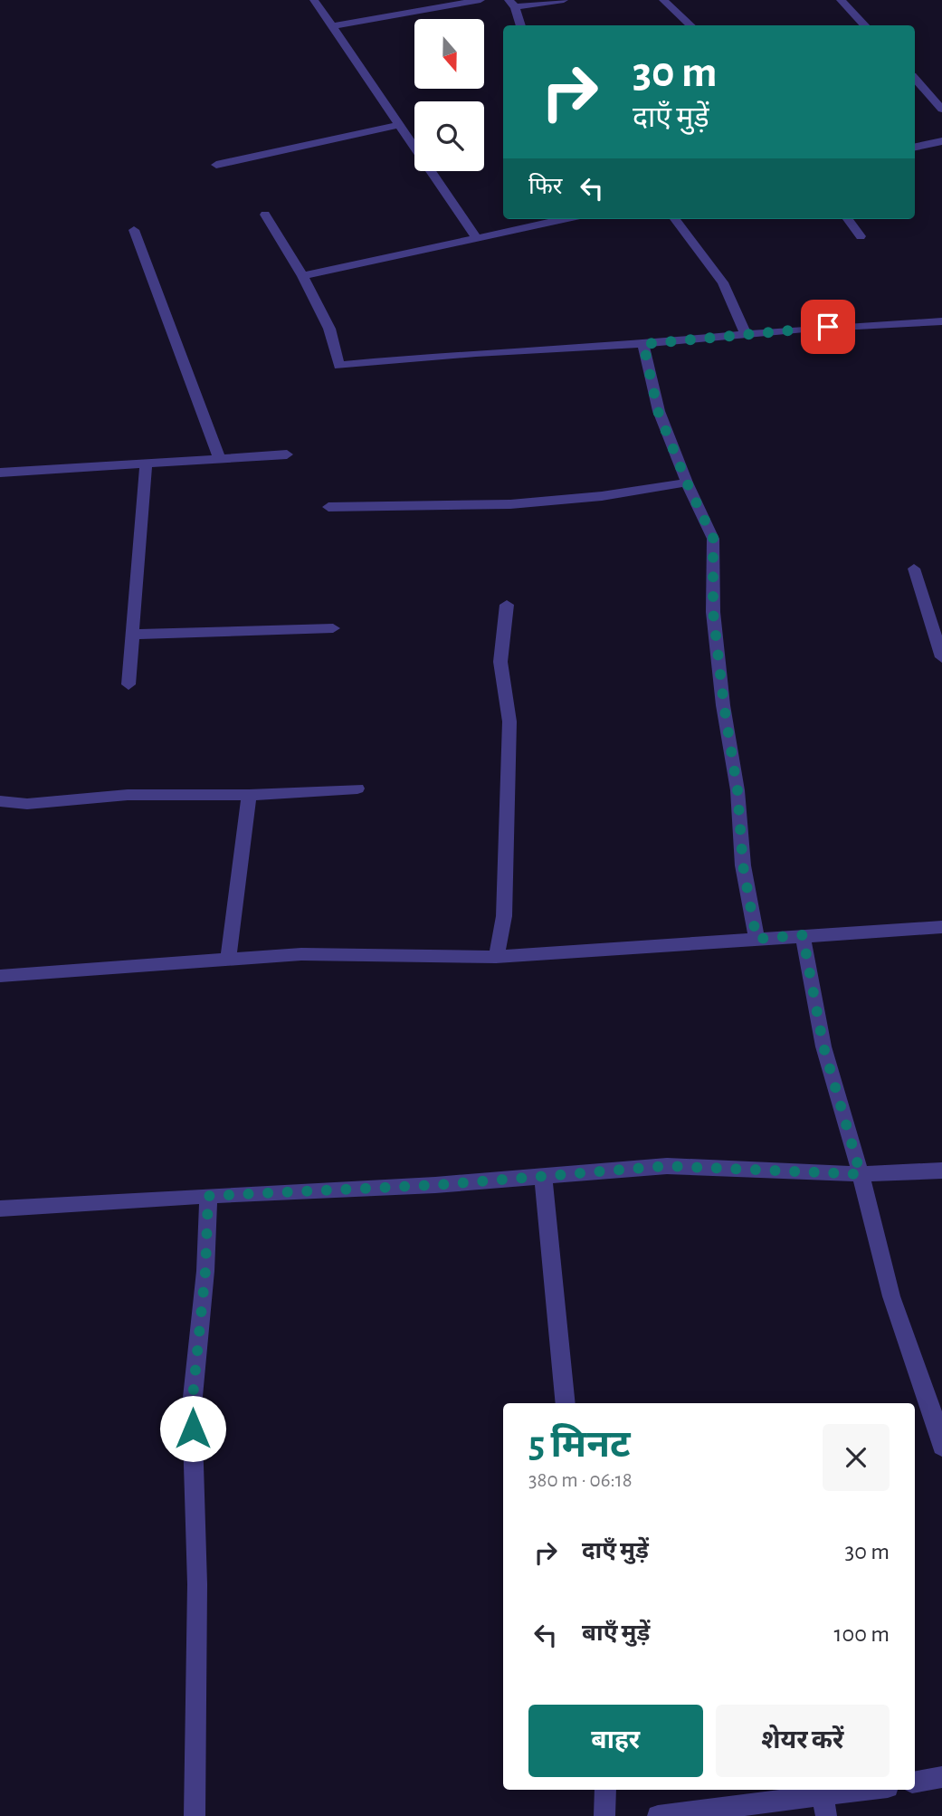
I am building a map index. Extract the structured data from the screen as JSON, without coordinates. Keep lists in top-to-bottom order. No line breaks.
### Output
{"north":"bottom","page":{"turn":["30 m","दाएँ मुड़ें"],"then":"फिर","heading":["5 मिनट","380 m · 06:18"],"list":[{"name":"दाएँ मुड़ें","value":"30 m"},{"name":"बाएँ मुड़ें","value":"100 m"}],"buttons":["बाहर","शेयर करें"]}}
